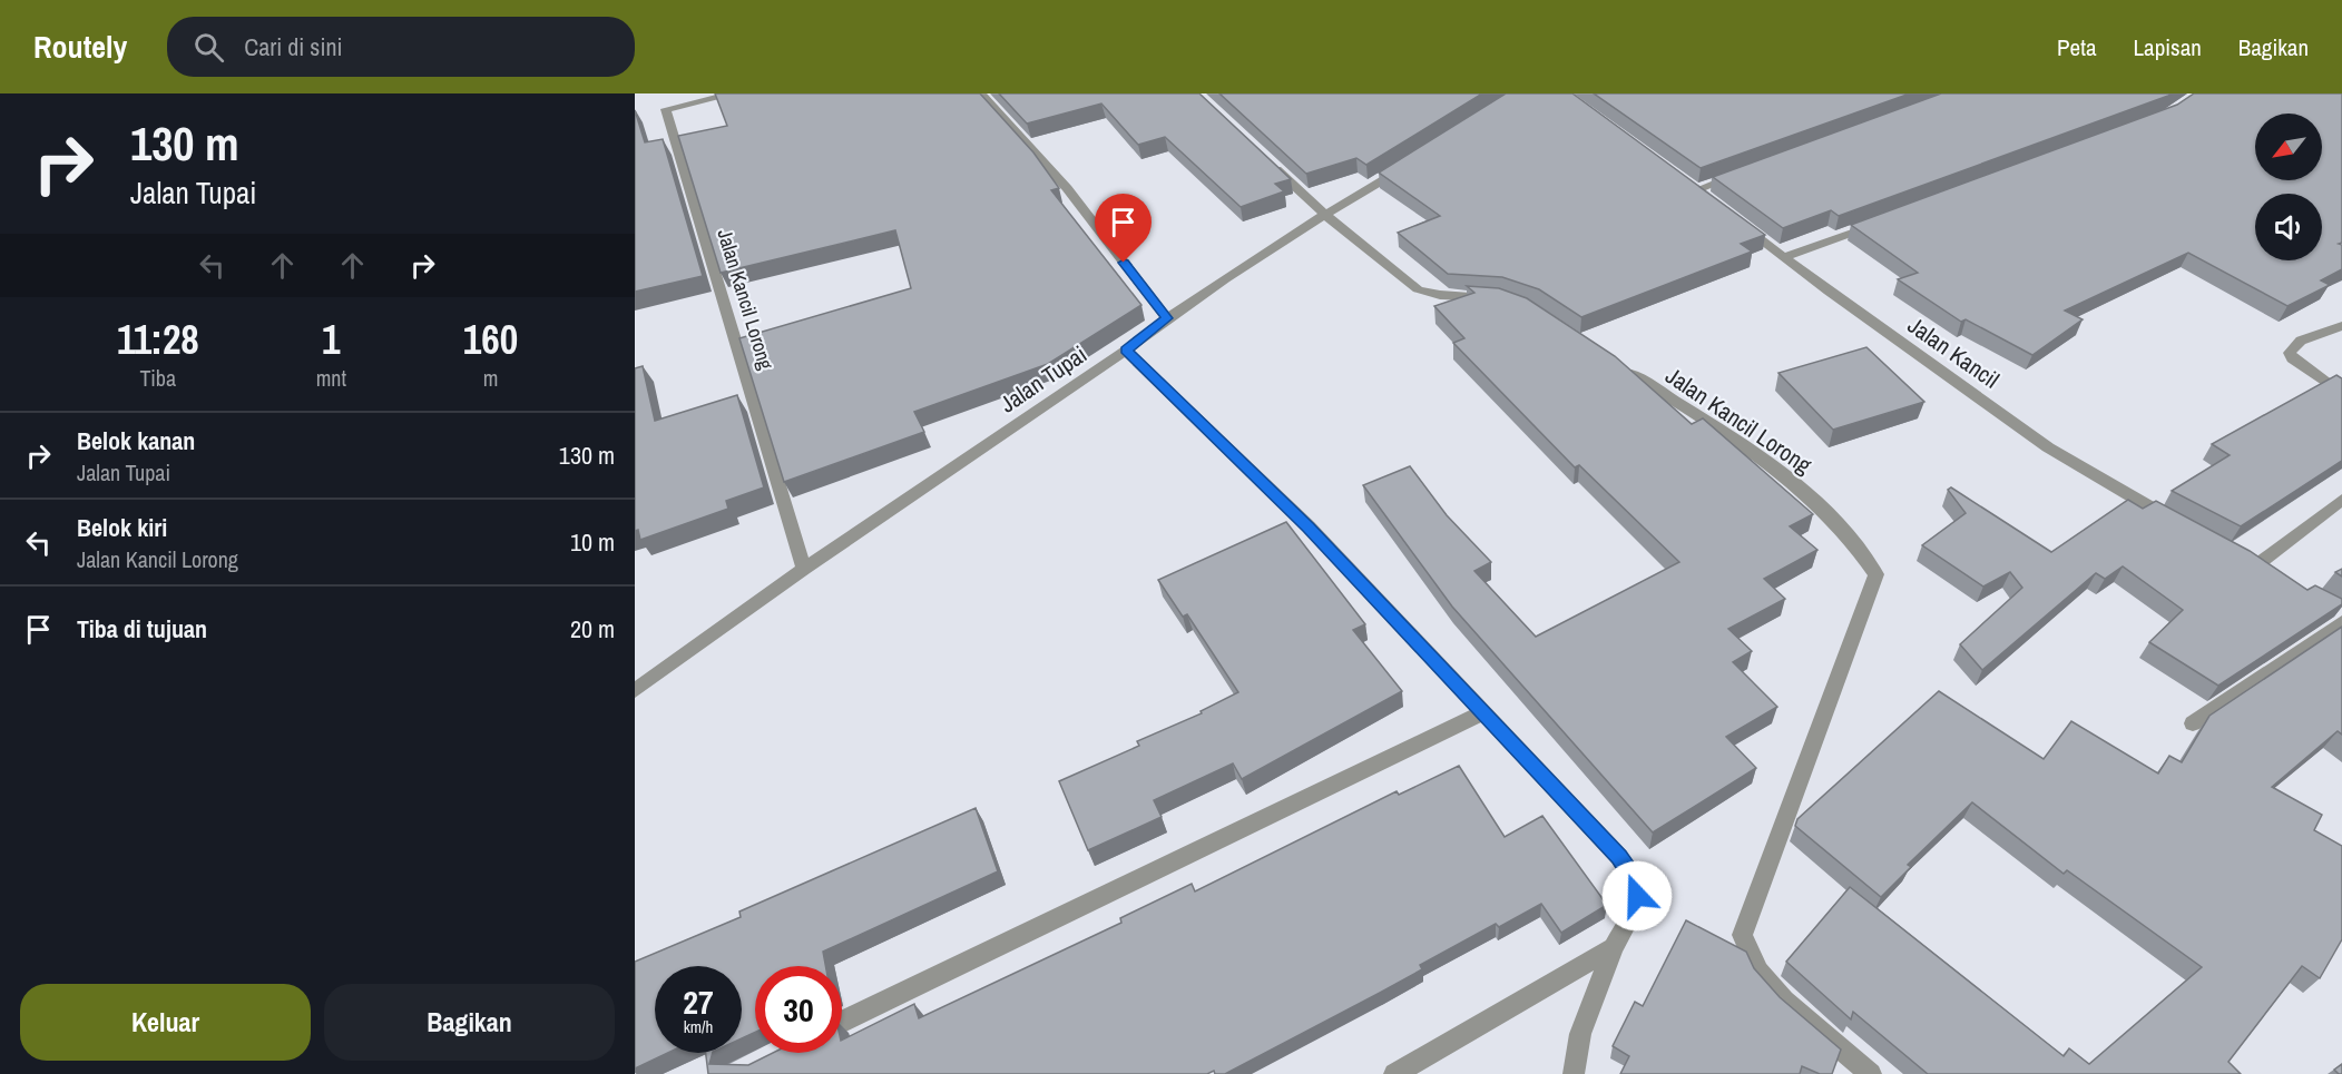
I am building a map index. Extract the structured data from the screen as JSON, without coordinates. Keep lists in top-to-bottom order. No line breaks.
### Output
{"streets":{"street":["Jalan Kancil Lorong","Jalan Kancil","Jalan Tupai"]},"crossings":[["Jalan Kancil Lorong","Jalan Tupai"]],"north":"bottom left","page":{"header":"Routely","search":"Cari di sini","nav":["Peta","Lapisan","Bagikan"],"turn":["130 m","Jalan Tupai"],"eta":["11:28","Tiba","1","mnt","160","m"],"list":[{"name":"Belok kanan","note":"Jalan Tupai","value":"130 m"},{"name":"Belok kiri","note":"Jalan Kancil Lorong","value":"10 m"},{"name":"Tiba di tujuan","value":"20 m"}],"speed":"27 km/h","limit":"30","buttons":["Keluar","Bagikan"]}}
